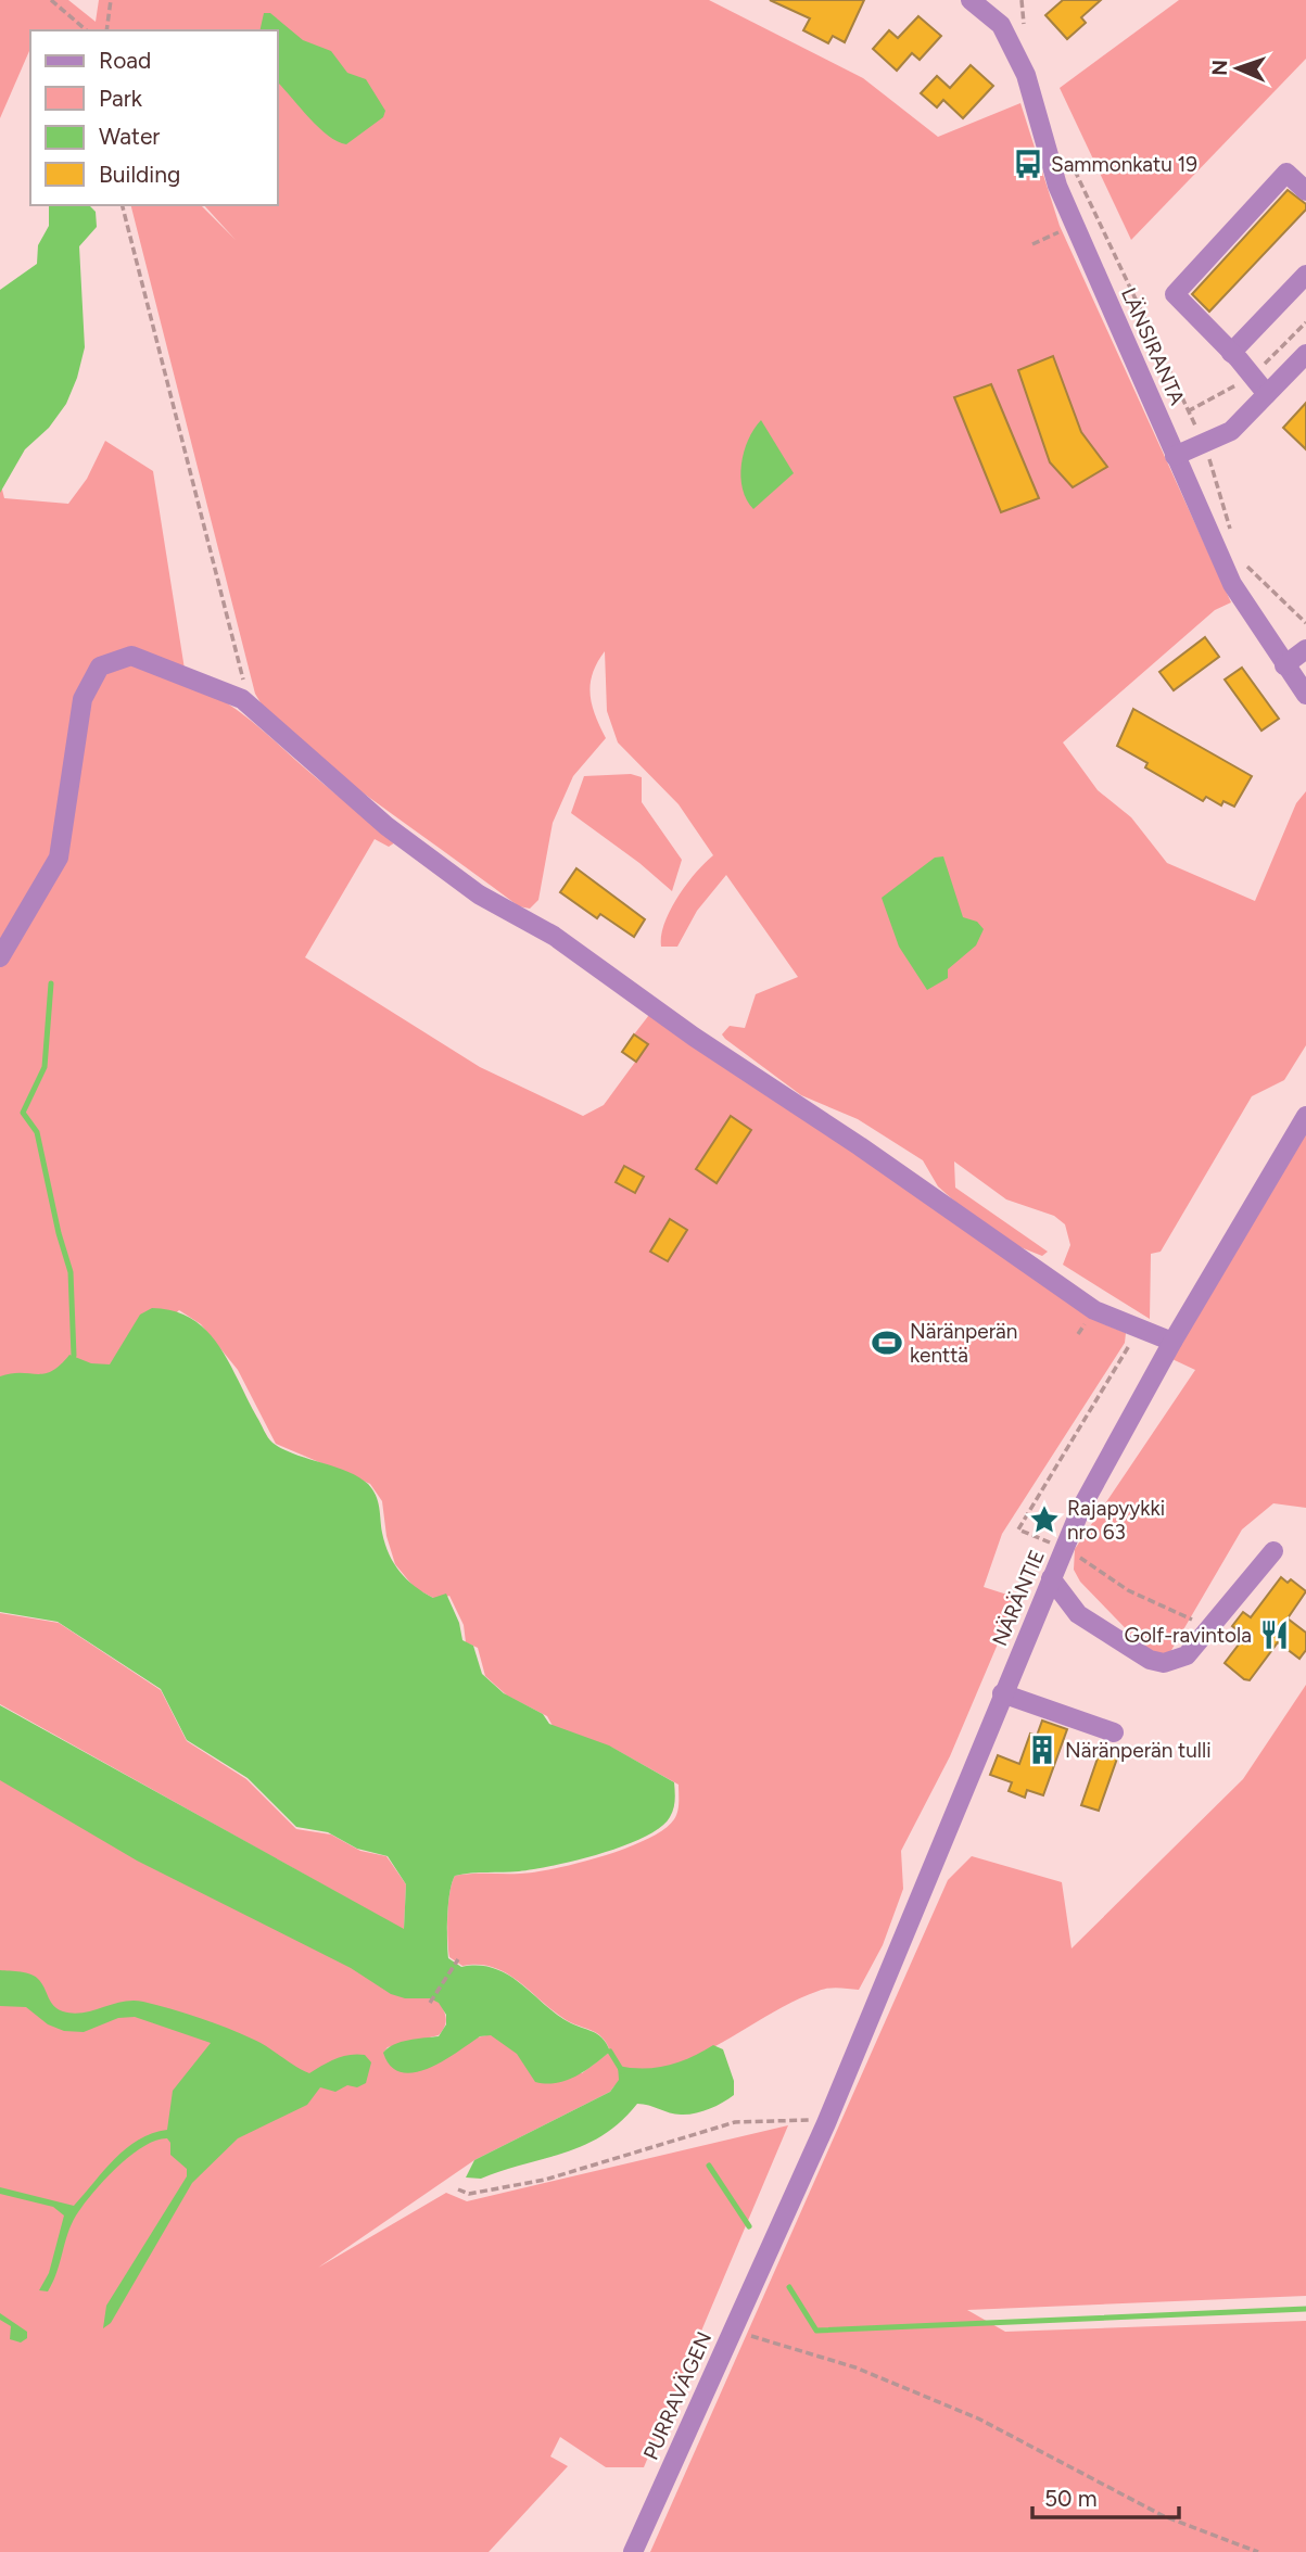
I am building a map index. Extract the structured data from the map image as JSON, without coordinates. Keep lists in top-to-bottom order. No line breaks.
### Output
{"streets":{"street":["LÄNSIRANTA","NÄRÄNTIE","PURRAVÄGEN"]},"crossings":[["NÄRÄNTIE","PURRAVÄGEN"]],"places":{"bus stop":["Sammonkatu 19"],"sports":["Näränperän kenttä"],"place":["Rajapyykki nro 63"],"restaurant":["Golf-ravintola"],"building":["Näränperän tulli"]},"legend":["Road","Park","Water","Building"],"scale_bar":"50 m","north":"left"}
